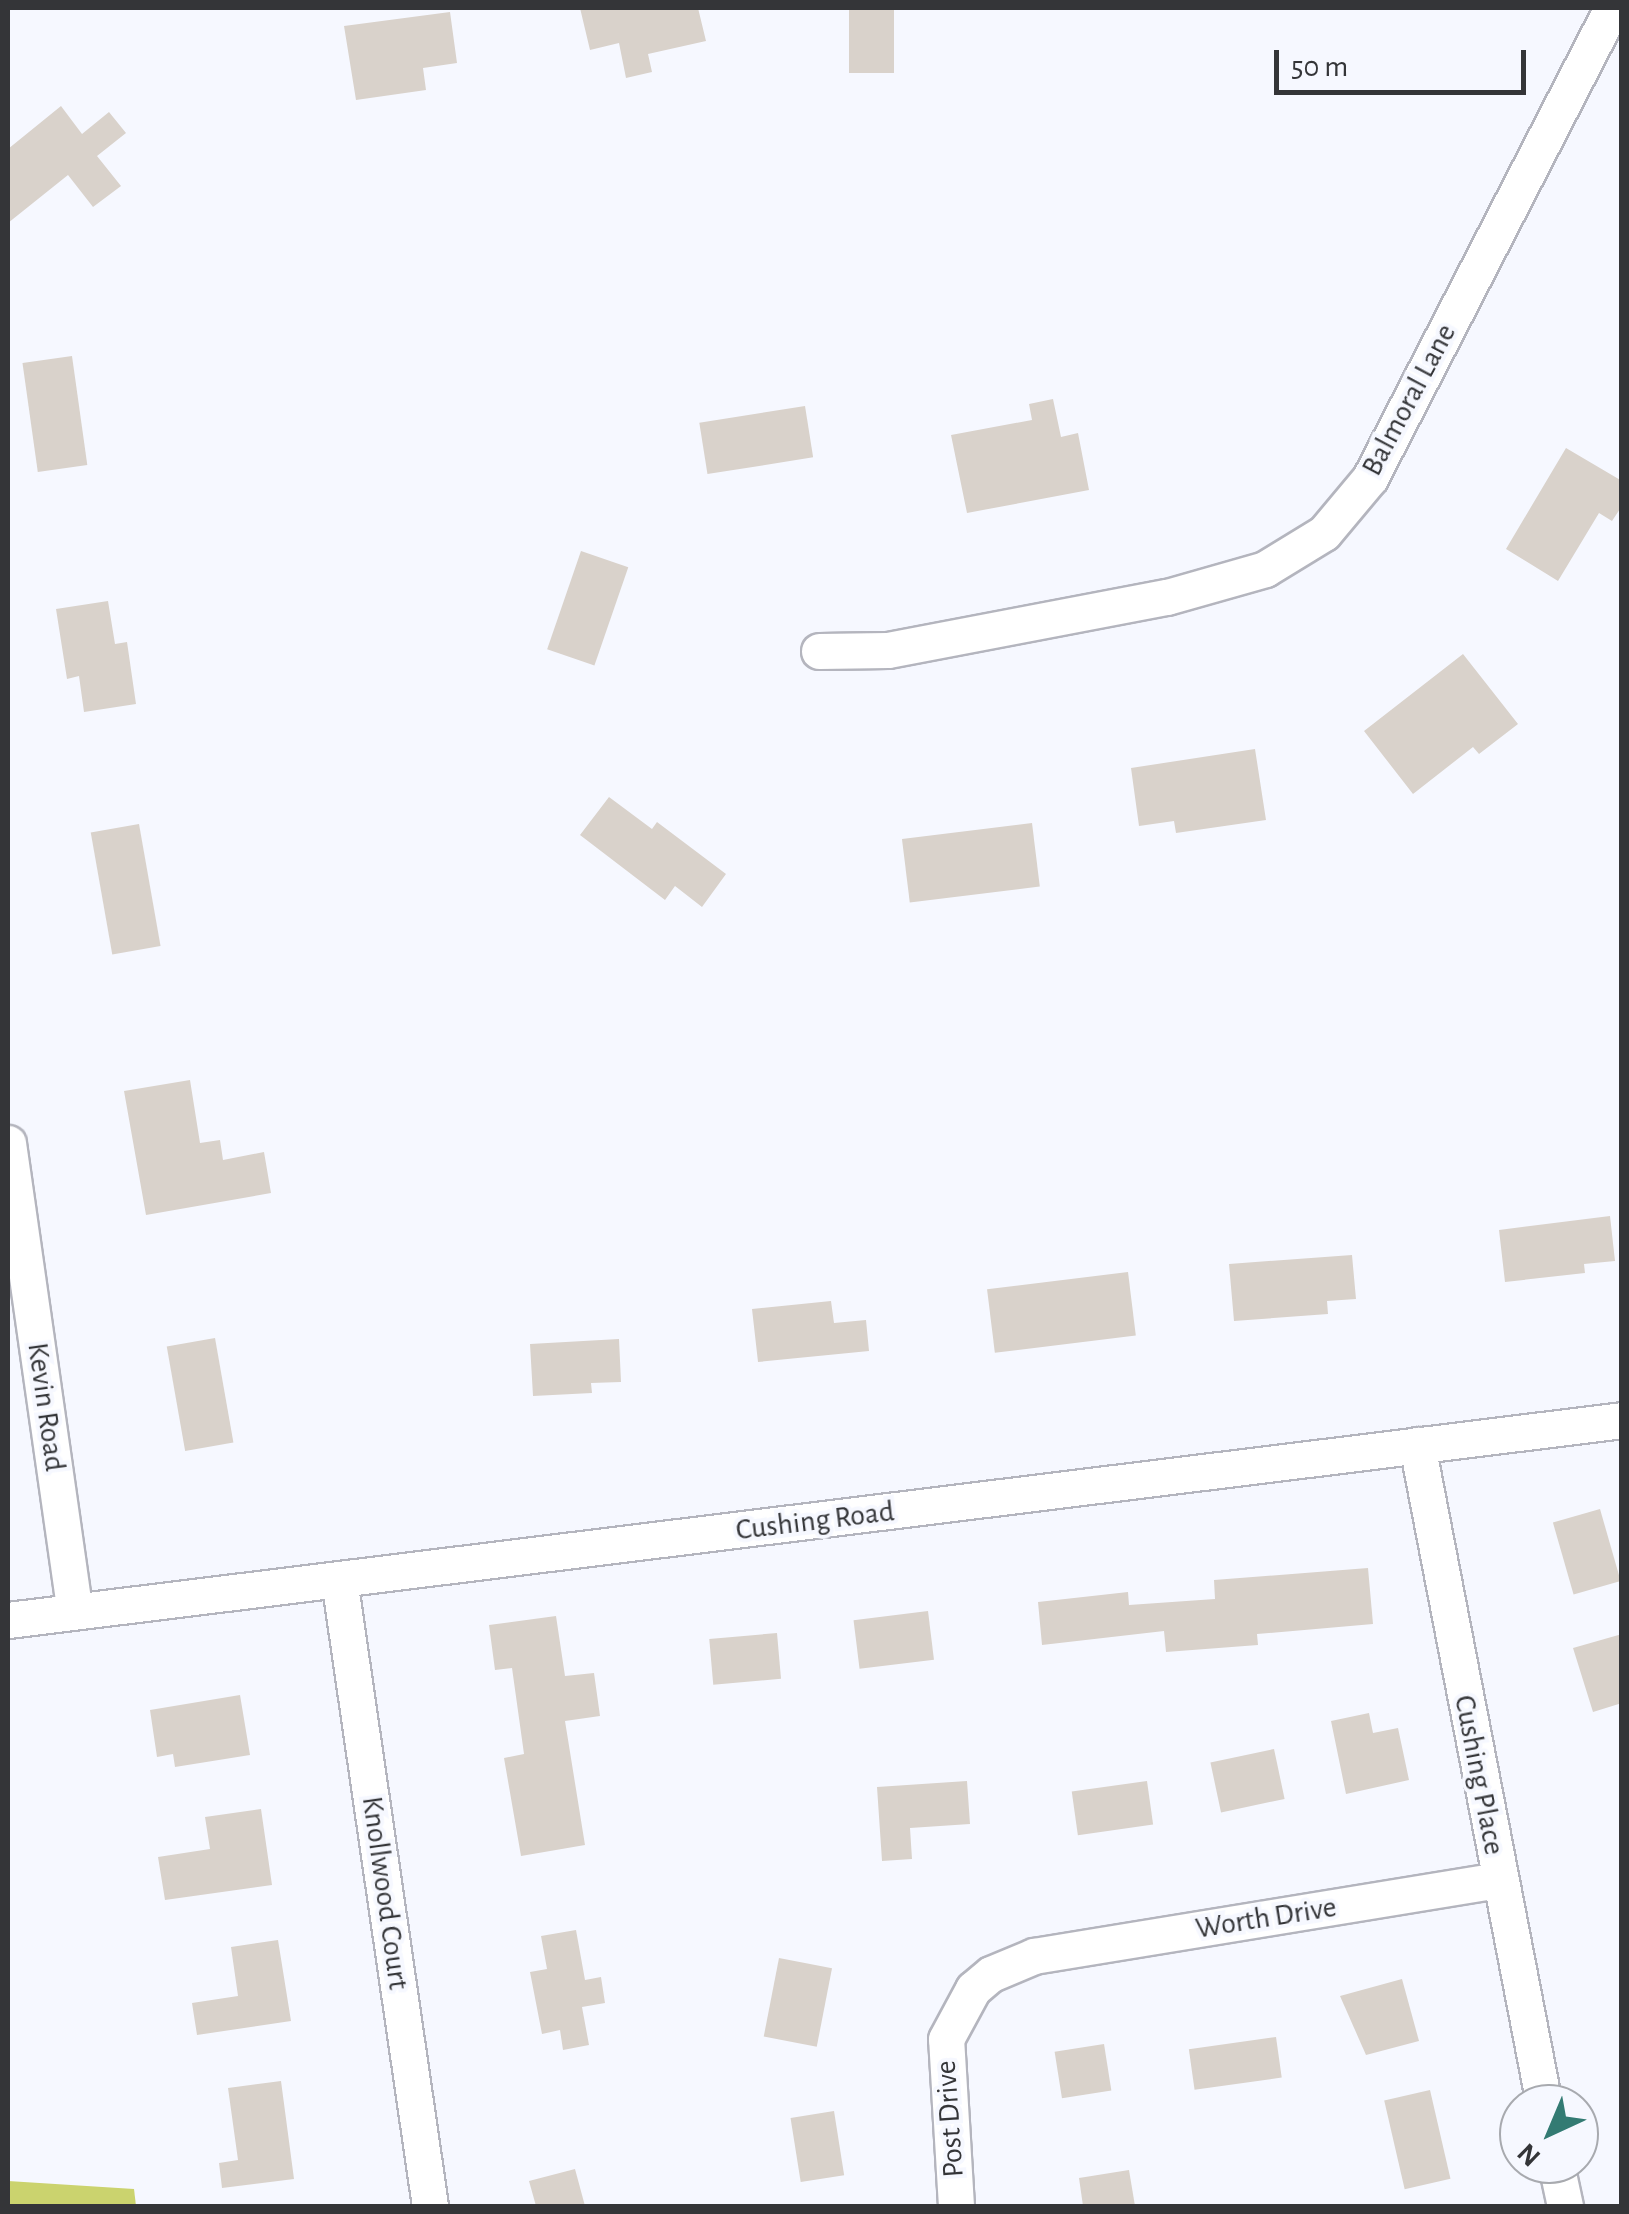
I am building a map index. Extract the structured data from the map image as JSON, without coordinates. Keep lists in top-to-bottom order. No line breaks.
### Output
{"streets":{"street":["Balmoral Lane","Kevin Road","Cushing Road","Cushing Place","Knollwood Court","Worth Drive","Post Drive"]},"crossings":[["Kevin Road","Cushing Road"],["Cushing Road","Cushing Place"],["Cushing Road","Knollwood Court"],["Cushing Place","Worth Drive"],["Worth Drive","Post Drive"]],"scale_bar":"50 m","north":"bottom left"}
